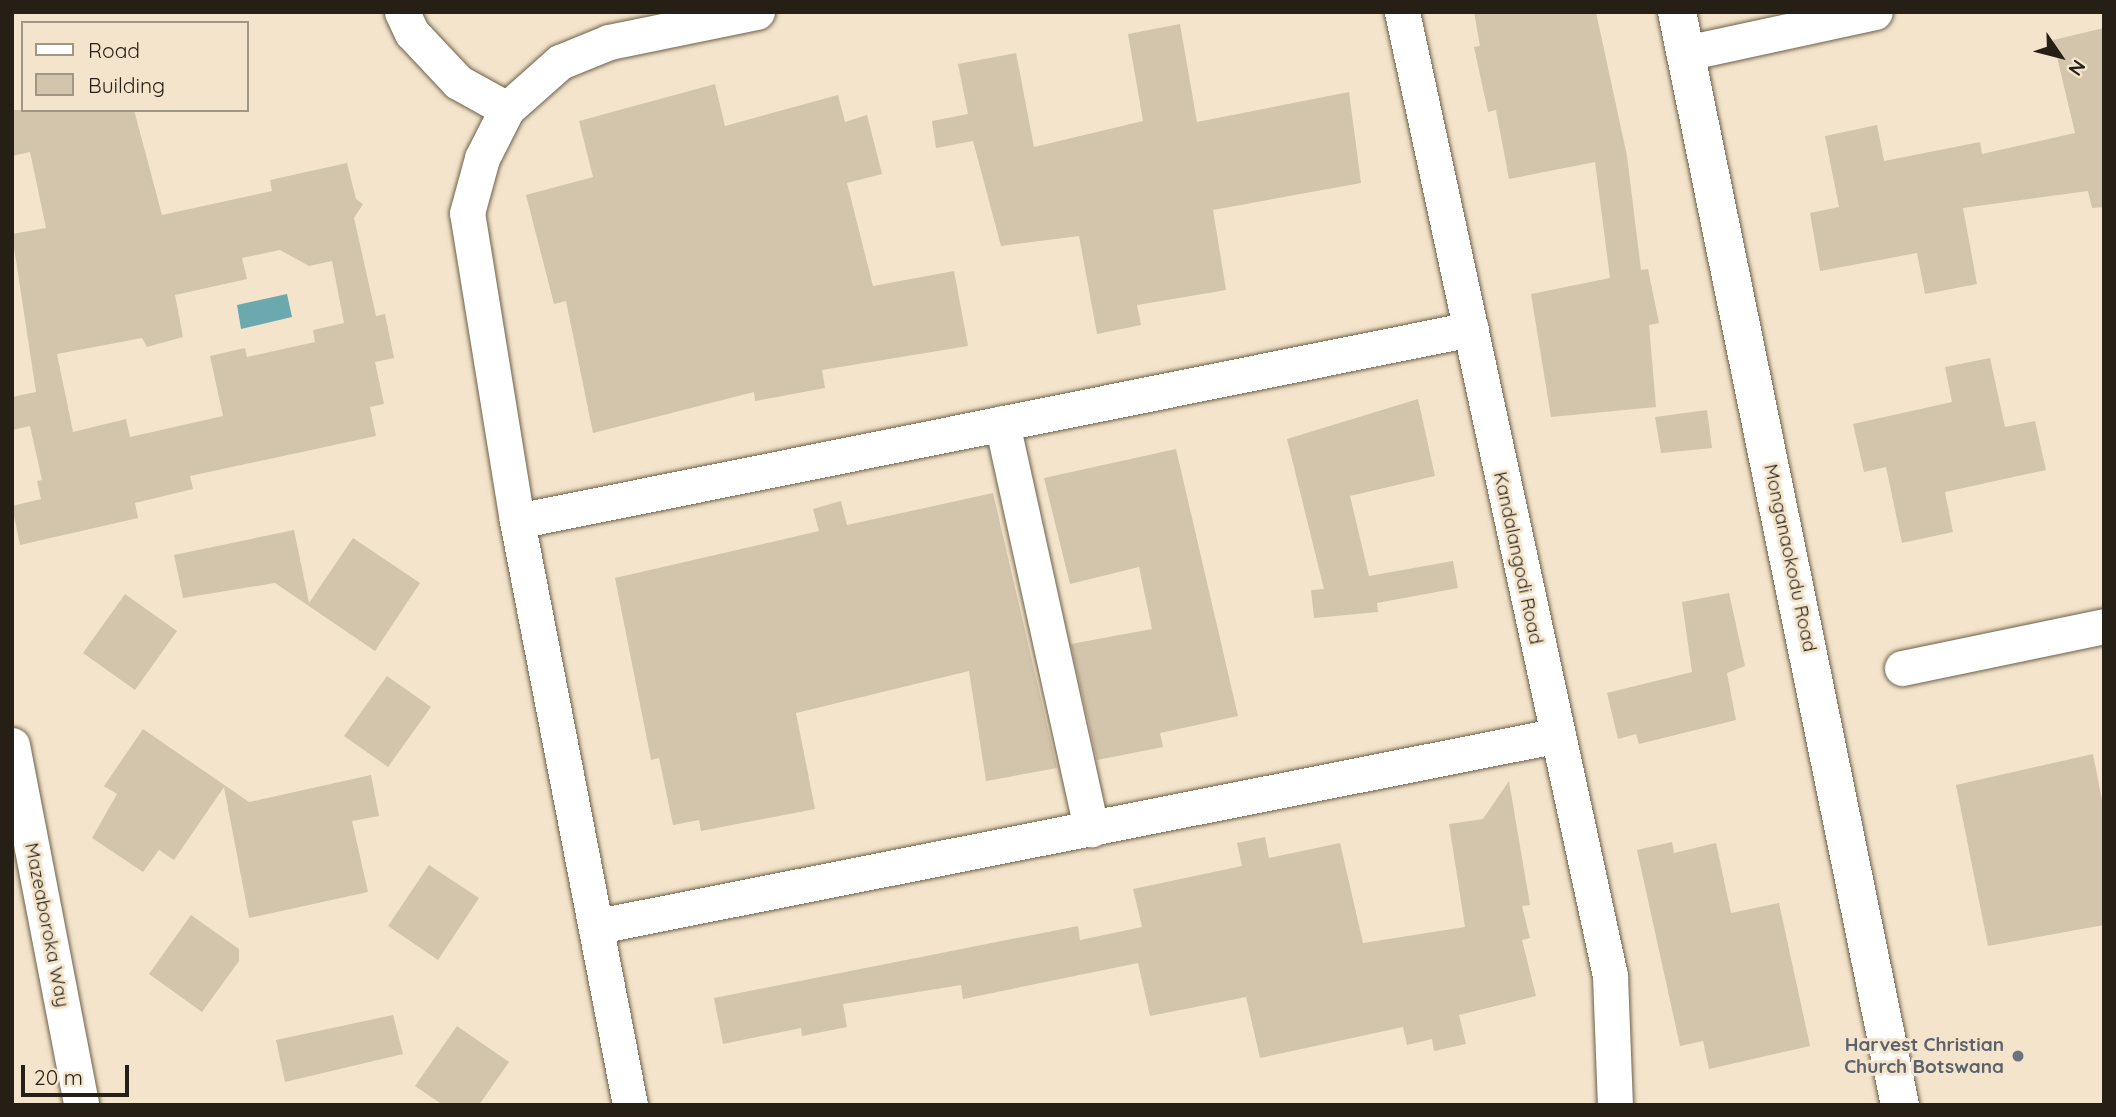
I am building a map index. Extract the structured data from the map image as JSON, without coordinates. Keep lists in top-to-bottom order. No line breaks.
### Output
{"streets":{"street":["Kandalangodi Road","Monganaokodu Road","Mazeaboroka Way"]},"places":["Harvest Christian Church Botswana"],"legend":["Road","Building"],"scale_bar":"20 m","north":"bottom right"}
